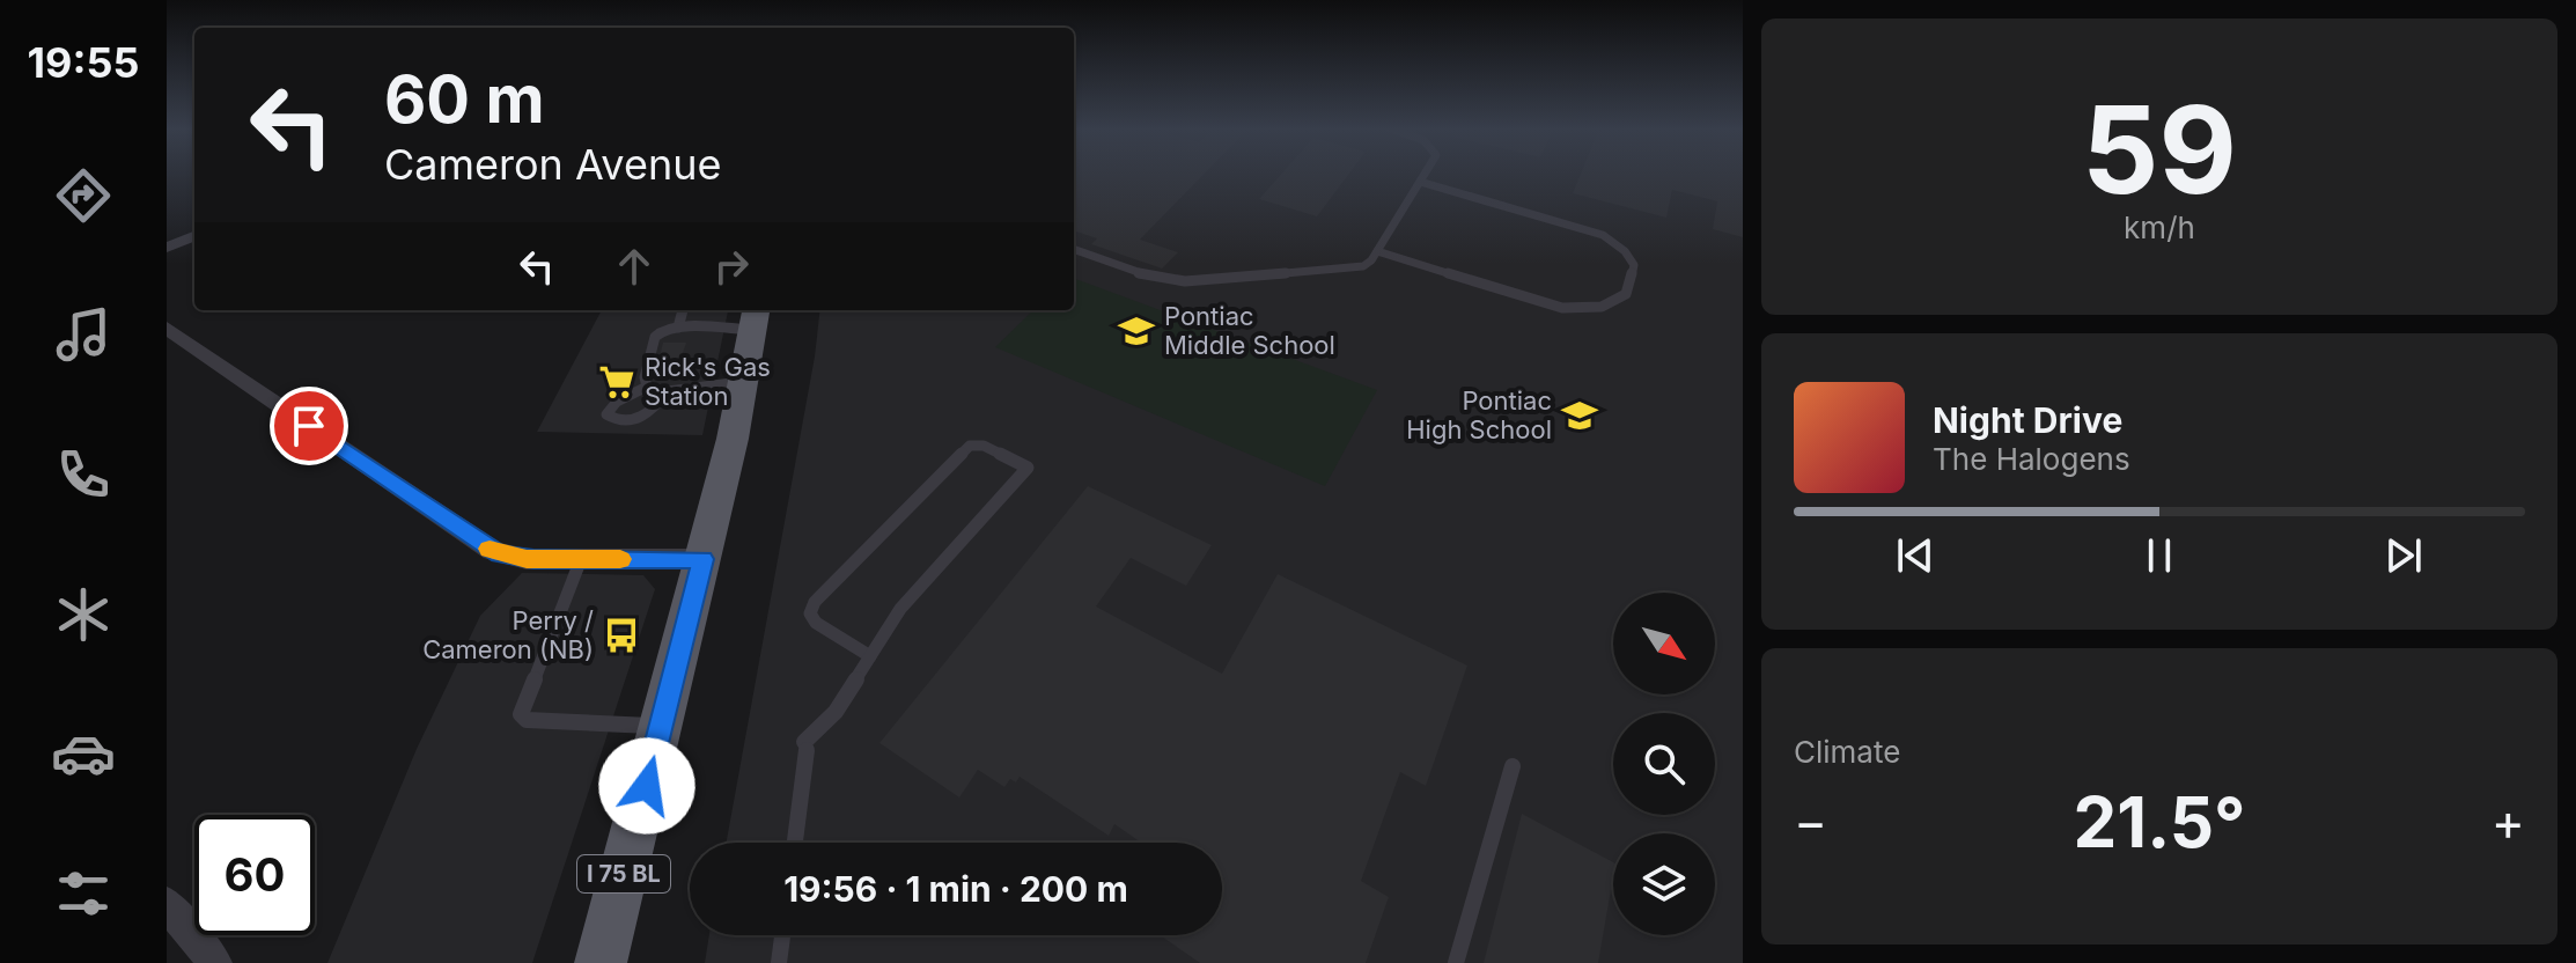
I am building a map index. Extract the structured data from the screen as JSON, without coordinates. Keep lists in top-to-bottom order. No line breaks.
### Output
{"streets":{"main road":["I 75 BL"]},"places":{"school or university":["Pontiac Middle School","Pontiac High School"],"supermarket":["Rick's Gas Station"],"bus stop":["Perry / Cameron (NB)"]},"north":"bottom right","page":{"tabs":"19:55","tile":[["59","km/h"],"Climate"],"turn":["60 m","Cameron Avenue"],"song":["Night Drive","The Halogens"],"heat":["−","21.5°","+"],"limit":"60","trip":"19:56 · 1 min · 200 m"}}
